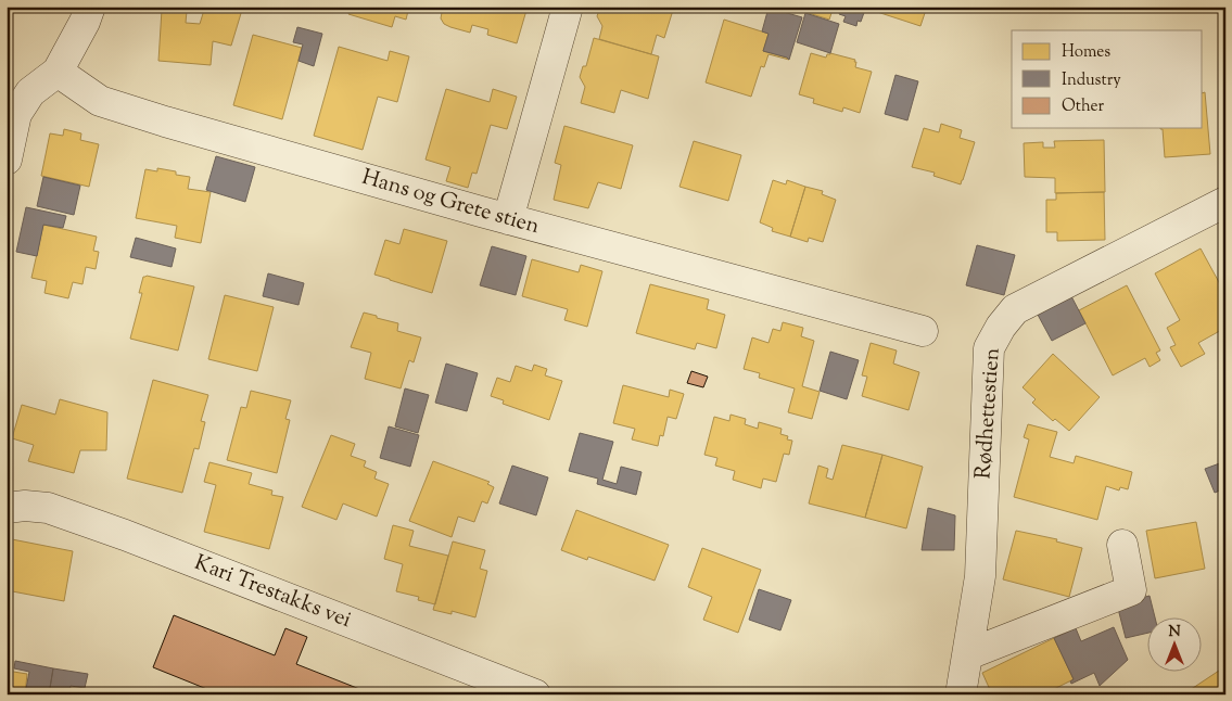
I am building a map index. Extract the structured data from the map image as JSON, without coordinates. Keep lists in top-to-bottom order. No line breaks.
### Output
{"streets":{"street":["Hans og Grete stien","Rødhettestien","Kari Trestakks vei"]},"legend":["Homes","Industry","Other"],"north":"top"}
